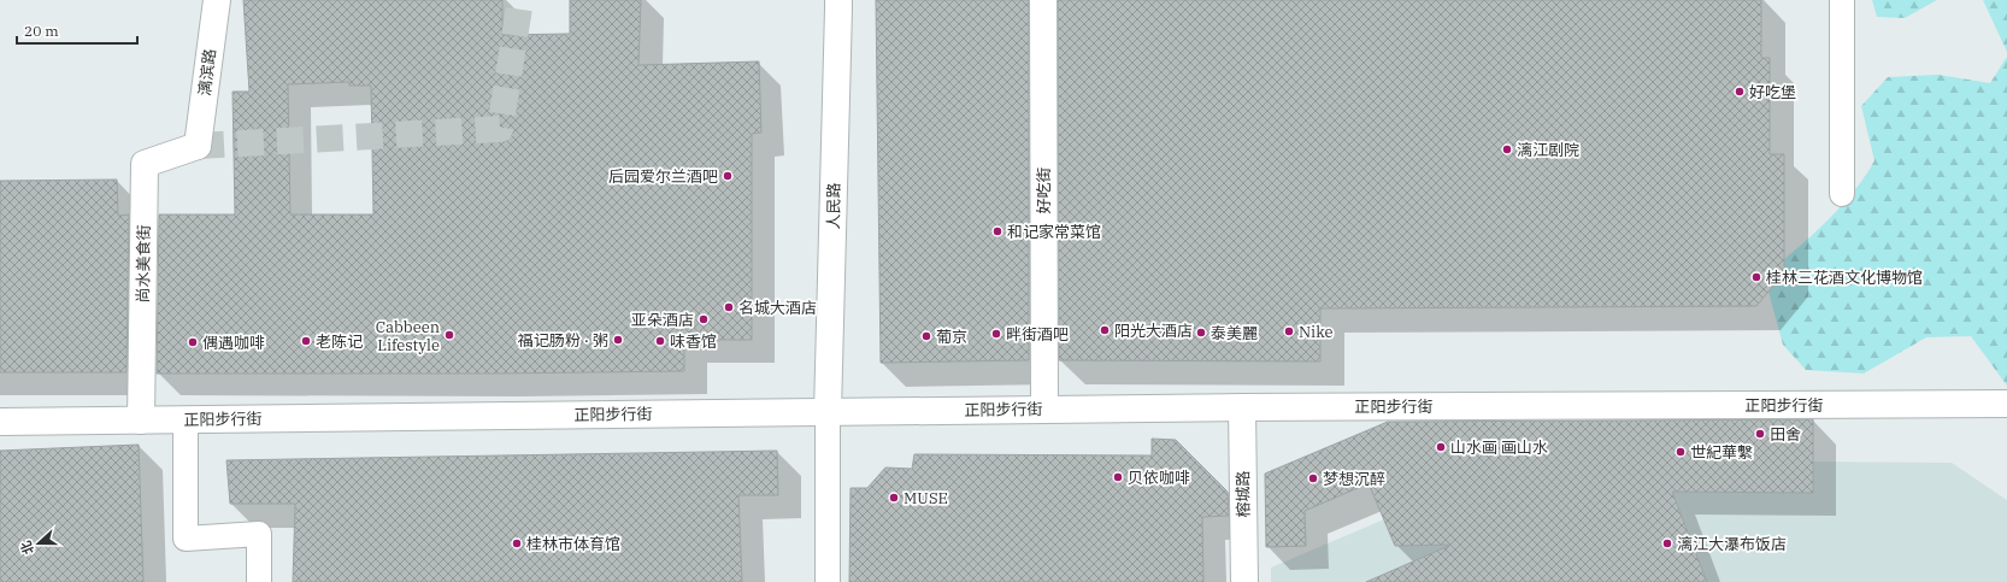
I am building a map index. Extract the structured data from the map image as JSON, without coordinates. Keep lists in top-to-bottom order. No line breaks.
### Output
{"streets":{"street":["漓滨路","好吃街","人民路","尚水美食街","正阳步行街","榕城路"]},"crossings":[["漓滨路","尚水美食街"],["好吃街","正阳步行街"],["人民路","正阳步行街"],["尚水美食街","正阳步行街"],["正阳步行街","榕城路"]],"places":["好吃堡","漓江剧院","后园爱尔兰酒吧","和记家常菜馆","桂林三花酒文化博物馆","名城大酒店","亚朵酒店","阳光大酒店","Nike","泰美麗","畔街酒吧","Cabbeen Lifestyle","葡京","福记肠粉 · 粥","老陈记","味香馆","偶遇咖啡","田舍","山水画 画山水","世紀華繫","贝依咖啡","梦想沉醉","MUSE","桂林市体育馆","漓江大瀑布饭店"],"scale_bar":"20 m","north":"left"}
